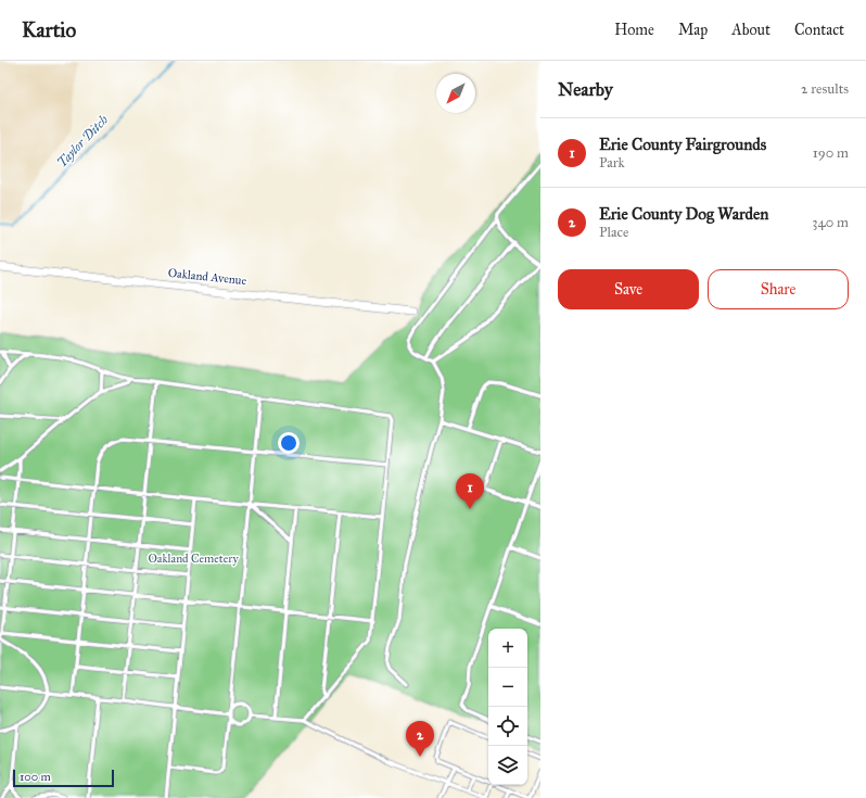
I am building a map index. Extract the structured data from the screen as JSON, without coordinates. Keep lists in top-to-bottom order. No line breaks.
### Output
{"streets":{"street":["Oakland Avenue"]},"water":["Taylor Ditch"],"parks":["Oakland Cemetery"],"scale_bar":"100 m","north":"bottom left","page":{"header":"Kartio","nav":["Home","Map","About","Contact"],"heading":["Nearby","2 results"],"list":[{"mark":"1","name":"Erie County Fairgrounds","note":"Park","value":"190 m"},{"mark":"2","name":"Erie County Dog Warden","note":"Place","value":"340 m"}],"buttons":["Save","Share"],"pins":["1","2"],"map_buttons":["+","−"],"scale":"100 m"}}
